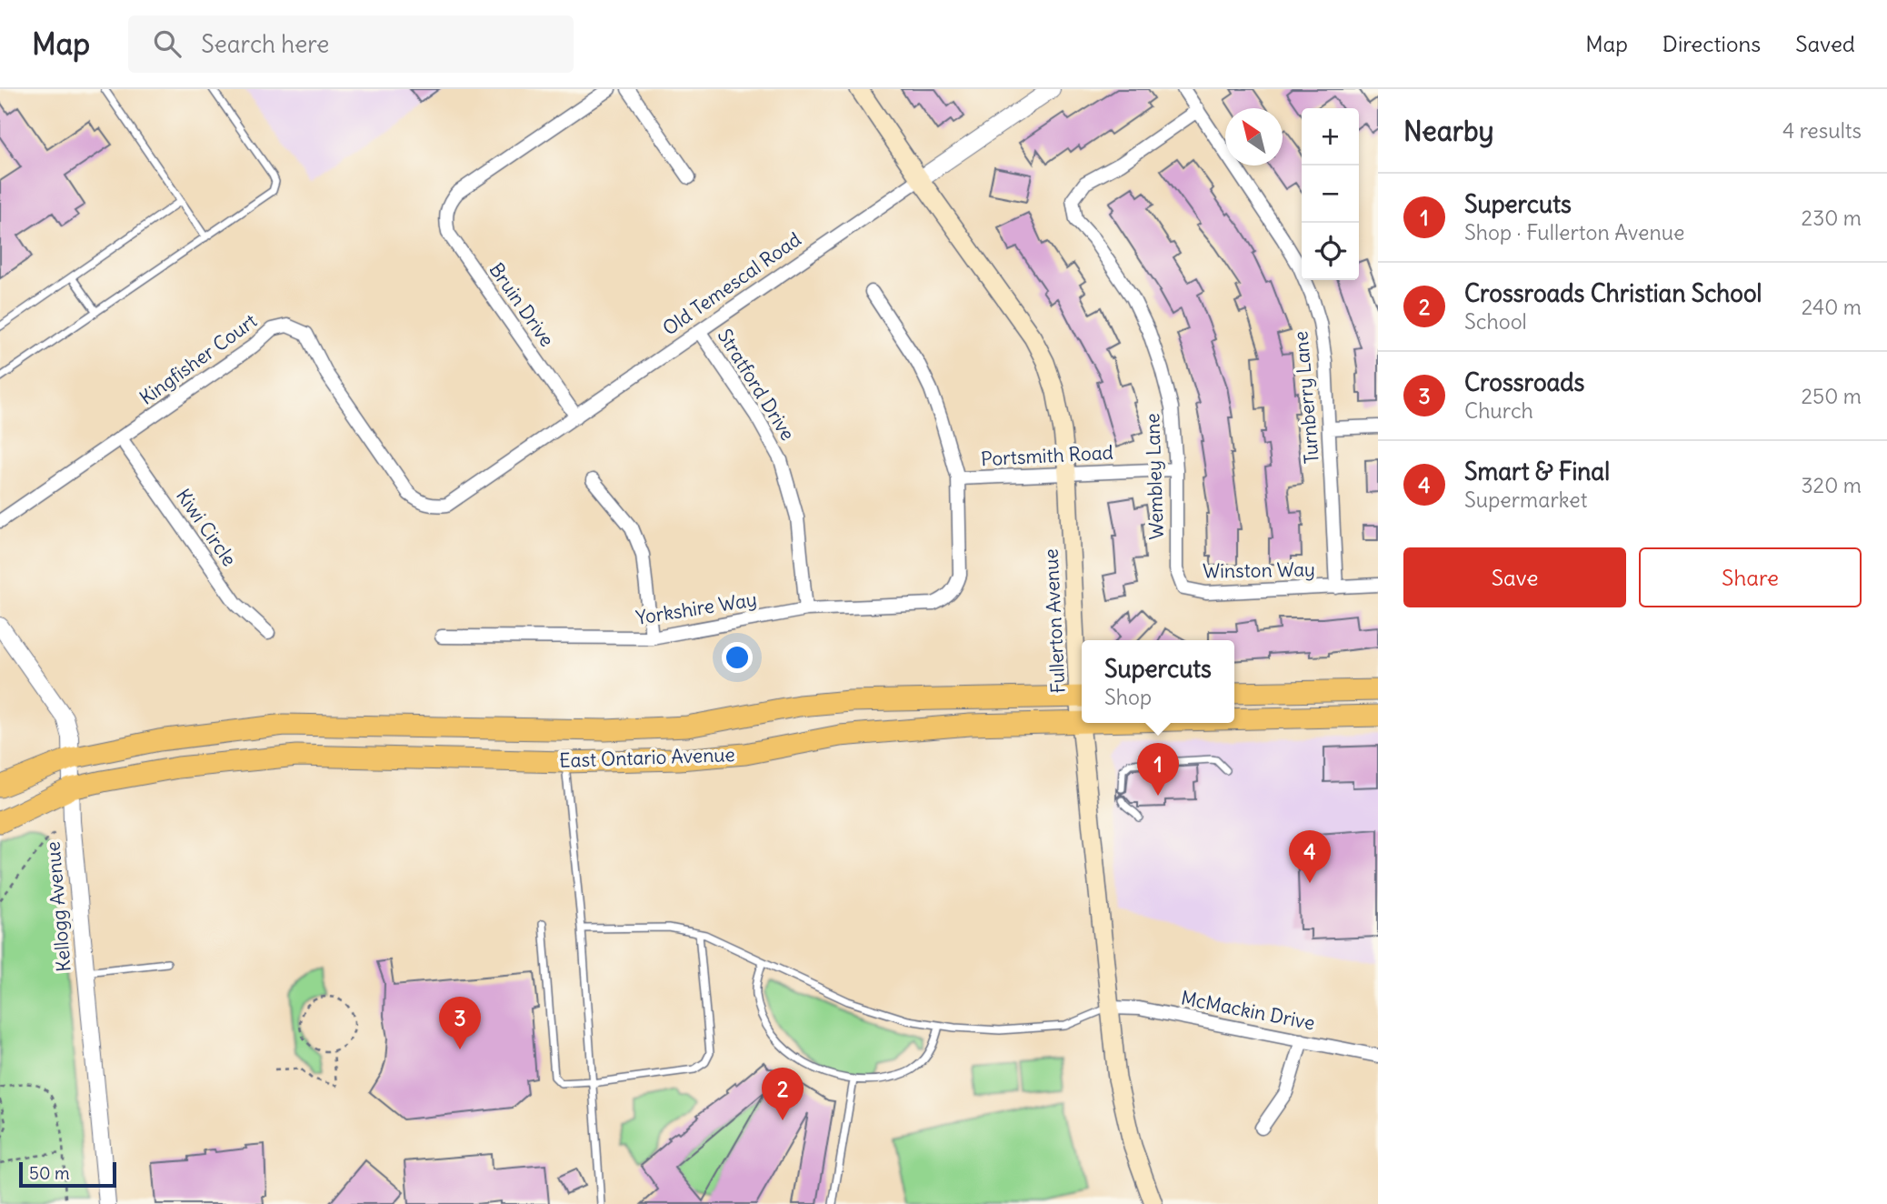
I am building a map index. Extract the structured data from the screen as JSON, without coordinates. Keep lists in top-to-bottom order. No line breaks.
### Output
{"streets":{"main road":["Fullerton Avenue","East Ontario Avenue"],"street":["Old Temescal Road","Bruin Drive","Kingfisher Court","Stratford Drive","Turnberry Lane","Portsmith Road","Wembley Lane","Kiwi Circle","Winston Way","Yorkshire Way","Kellogg Avenue","McMackin Drive"]},"crossings":[["Old Temescal Road","Bruin Drive"],["Old Temescal Road","Kingfisher Court"],["Old Temescal Road","Stratford Drive"],["Old Temescal Road","Fullerton Avenue"],["Kingfisher Court","Kiwi Circle"],["Stratford Drive","Yorkshire Way"],["Turnberry Lane","Wembley Lane"],["Turnberry Lane","Winston Way"],["Portsmith Road","Wembley Lane"],["Portsmith Road","Yorkshire Way"],["Portsmith Road","Fullerton Avenue"],["Wembley Lane","Winston Way"],["Fullerton Avenue","East Ontario Avenue"],["Fullerton Avenue","McMackin Drive"],["East Ontario Avenue","Kellogg Avenue"]],"scale_bar":"50 m","north":"top left","page":{"header":"Map","search":"Search here","nav":["Map","Directions","Saved"],"heading":["Nearby","4 results"],"map_buttons":["+","−"],"list":[{"mark":"1","name":"Supercuts","note":"Shop · Fullerton Avenue","value":"230 m"},{"mark":"2","name":"Crossroads Christian School","note":"School","value":"240 m"},{"mark":"3","name":"Crossroads","note":"Church","value":"250 m"},{"mark":"4","name":"Smart & Final","note":"Supermarket","value":"320 m"}],"buttons":["Save","Share"],"popup":["Supercuts","Shop"],"pins":["1","4","3","2"],"scale":"50 m"}}
